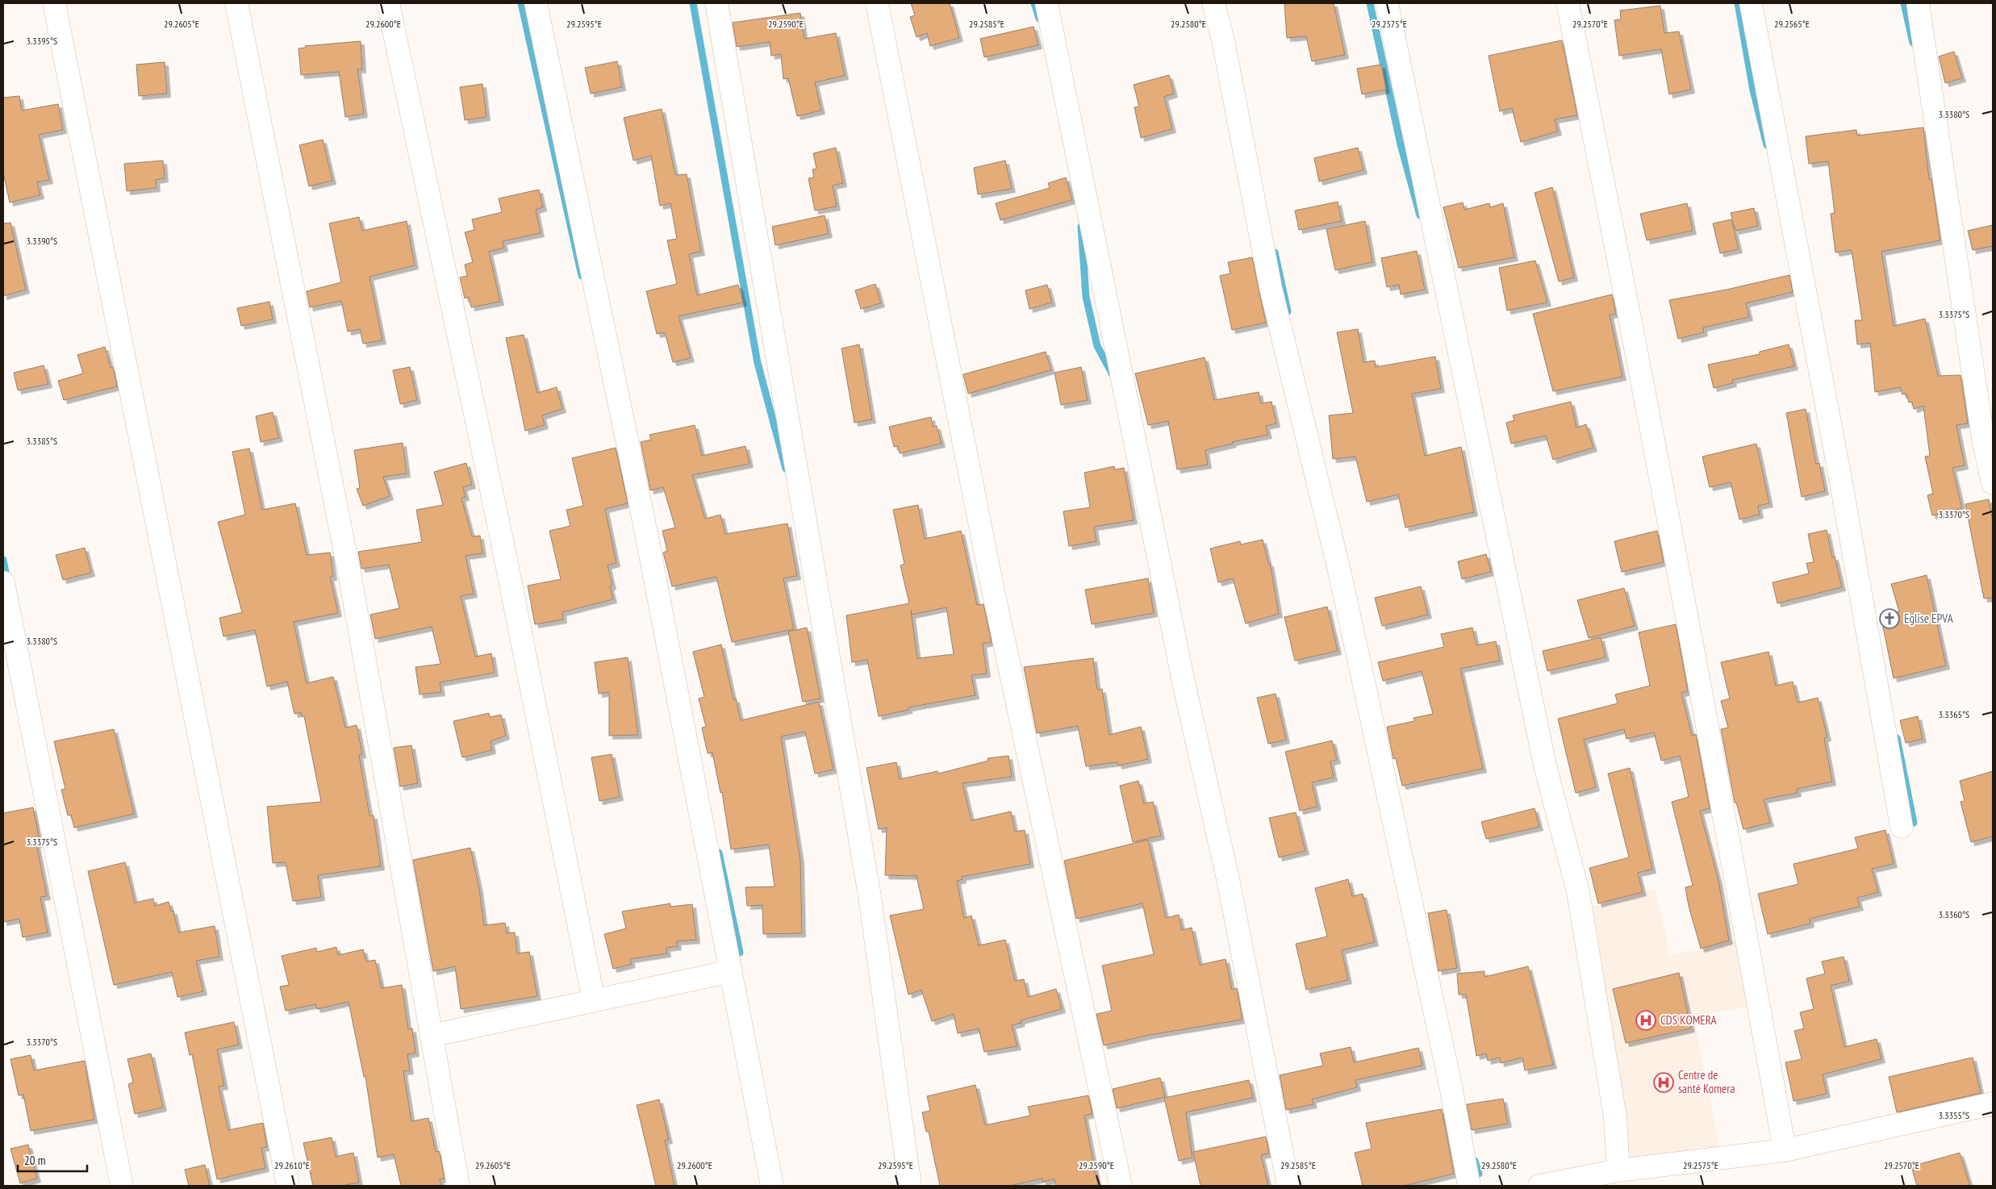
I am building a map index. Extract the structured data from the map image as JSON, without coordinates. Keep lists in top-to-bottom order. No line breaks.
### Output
{"places":{"church":["Eglise EPVA"],"hospital":["CDS KOMERA","Centre de santé Komera"]},"scale_bar":"20 m","coordinates":["29.2605°E","29.2600°E","29.2595°E","29.2590°E","29.2585°E","29.2580°E","29.2575°E","29.2570°E","29.2565°E","3.3395°S","3.3380°S","3.3390°S","3.3375°S","3.3385°S","3.3370°S","3.3365°S","3.3360°S","3.3355°S","29.2610°E"]}
